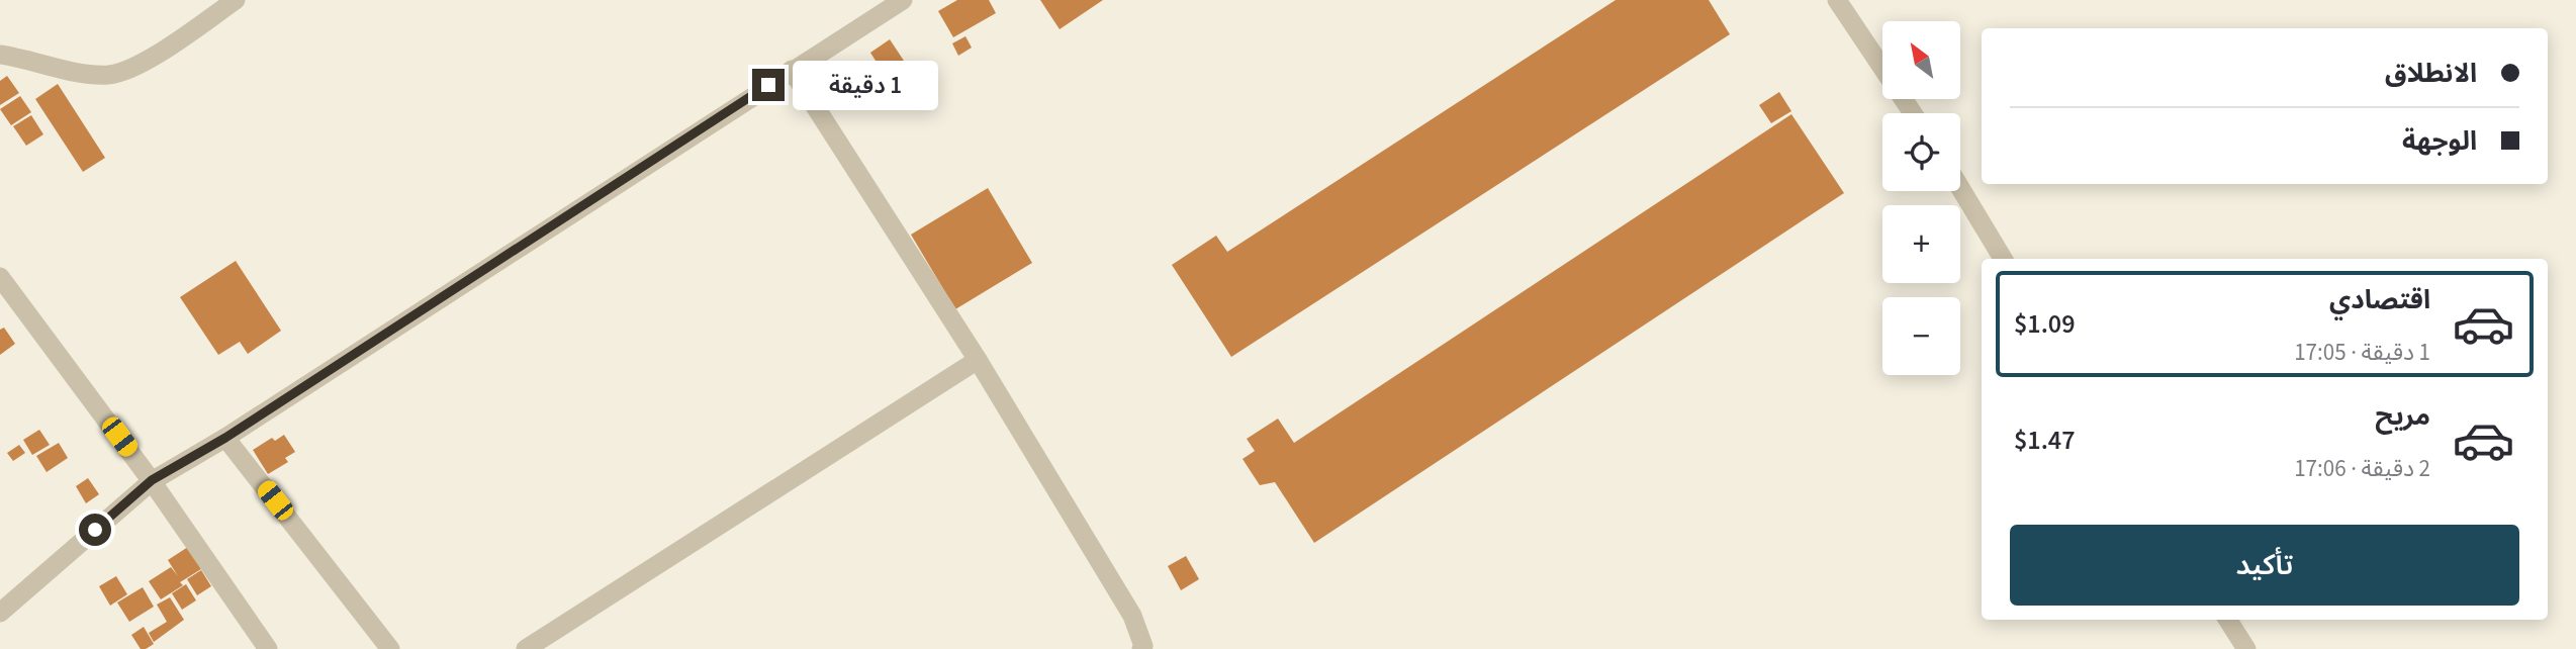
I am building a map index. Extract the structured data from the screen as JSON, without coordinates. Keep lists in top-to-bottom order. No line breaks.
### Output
{"north":"top left","page":{"map_buttons":["+","−"],"banner":["الانطلاق","الوجهة"],"bubble":"1 دقيقة","list":[{"name":"اقتصادي","note":"1 دقيقة · 17:05","value":"$1.09"},{"name":"مريح","note":"2 دقيقة · 17:06","value":"$1.47"}],"buttons":"تأكيد"}}
